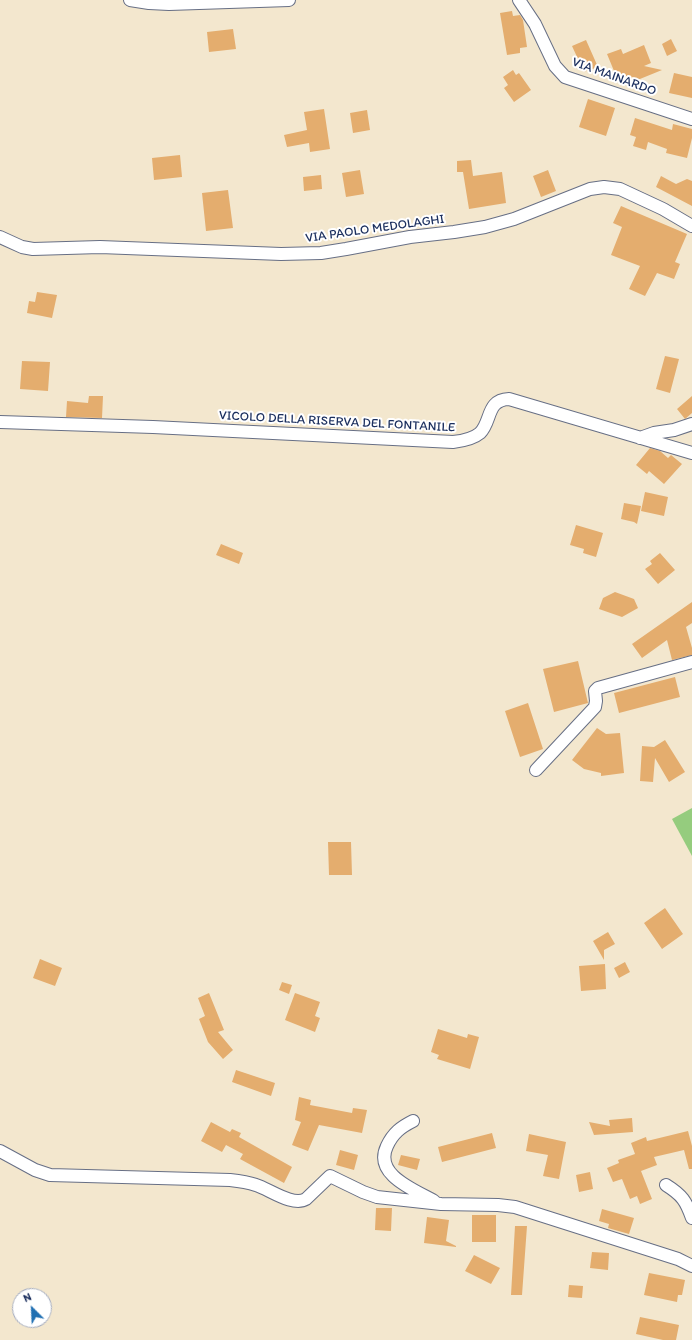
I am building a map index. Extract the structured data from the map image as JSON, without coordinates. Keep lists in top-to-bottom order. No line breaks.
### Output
{"streets":{"street":["VIA MAINARDO","VIA PAOLO MEDOLAGHI","VICOLO DELLA RISERVA DEL FONTANILE"]},"north":"top left"}
